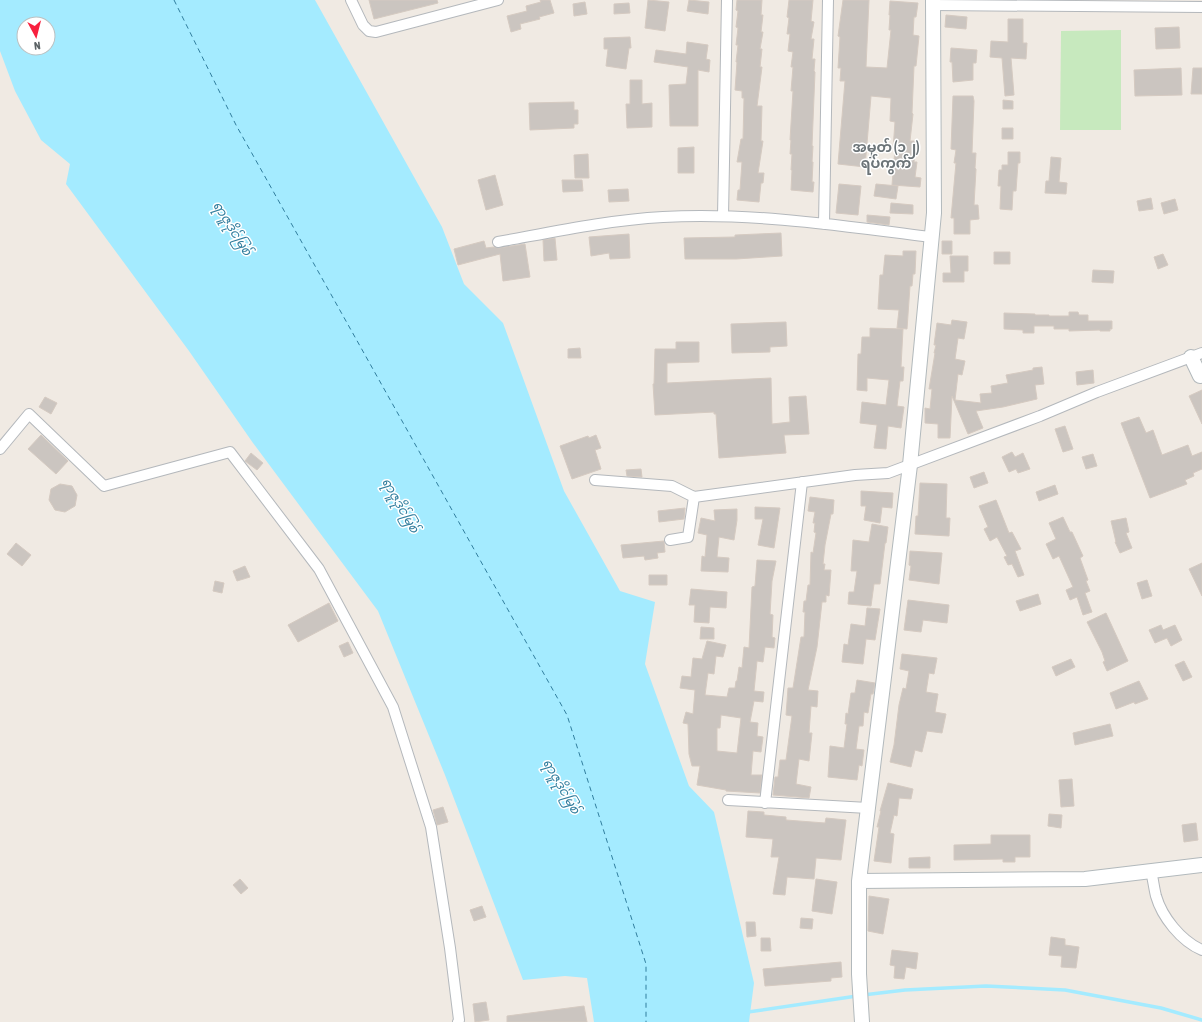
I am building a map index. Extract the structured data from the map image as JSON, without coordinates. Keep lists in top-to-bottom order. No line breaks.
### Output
{"districts":["အမှတ် (၁၂) ရပ်ကွက်"],"water":["ရာဇူဒိုင်မြစ်"],"north":"bottom"}
